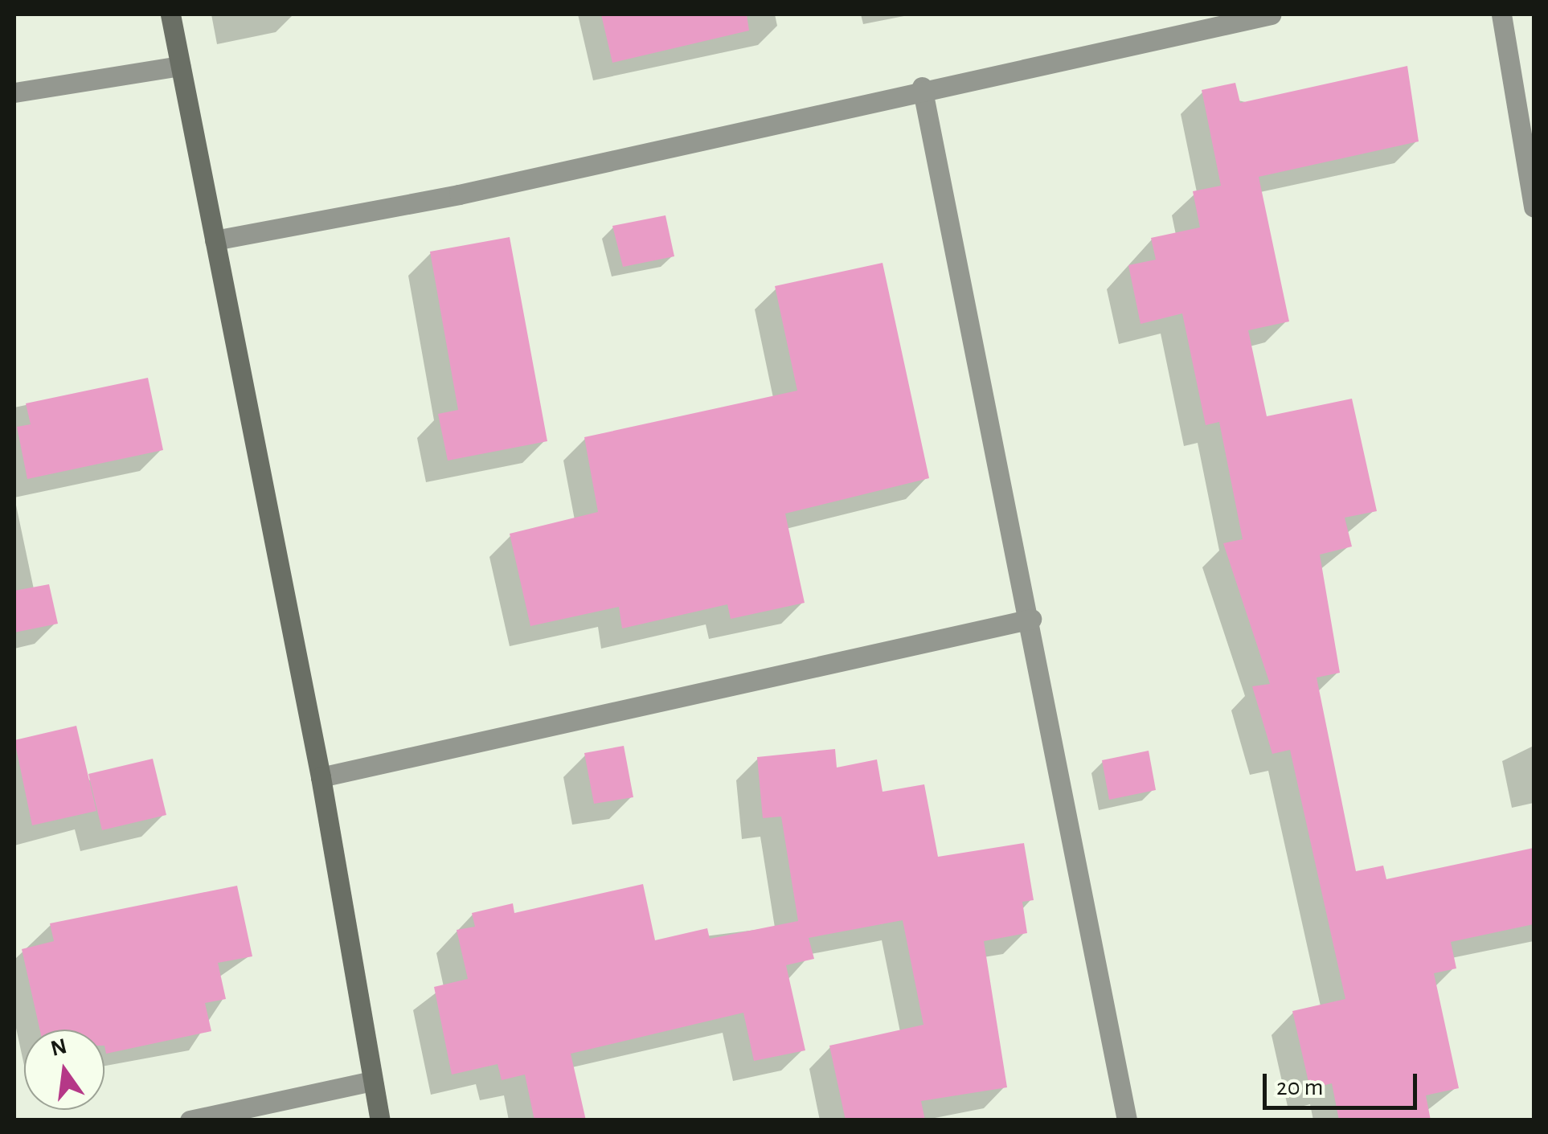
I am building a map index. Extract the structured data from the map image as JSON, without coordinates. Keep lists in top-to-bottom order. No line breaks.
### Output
{"scale_bar":"20 m","north":"top"}
